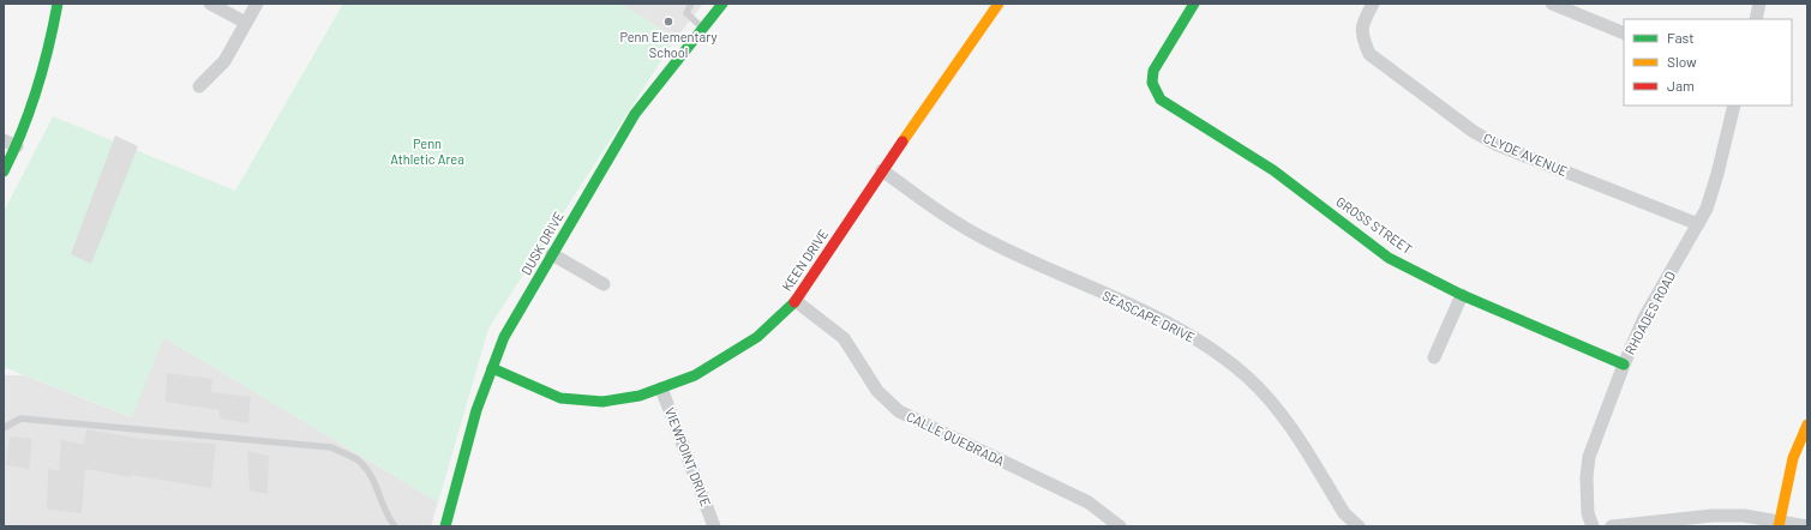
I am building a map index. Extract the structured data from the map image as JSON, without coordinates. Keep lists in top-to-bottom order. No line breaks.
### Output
{"streets":{"street":["CLYDE AVENUE","GROSS STREET","DUSK DRIVE","KEEN DRIVE","RHOADES ROAD","SEASCAPE DRIVE","CALLE QUEBRADA","VIEWPOINT DRIVE"]},"crossings":[["CLYDE AVENUE","RHOADES ROAD"],["GROSS STREET","RHOADES ROAD"],["DUSK DRIVE","KEEN DRIVE"],["KEEN DRIVE","SEASCAPE DRIVE"],["KEEN DRIVE","CALLE QUEBRADA"],["KEEN DRIVE","VIEWPOINT DRIVE"]],"parks":["Penn Athletic Area"],"places":["Penn Elementary School"],"legend":["Fast","Slow","Jam"]}
